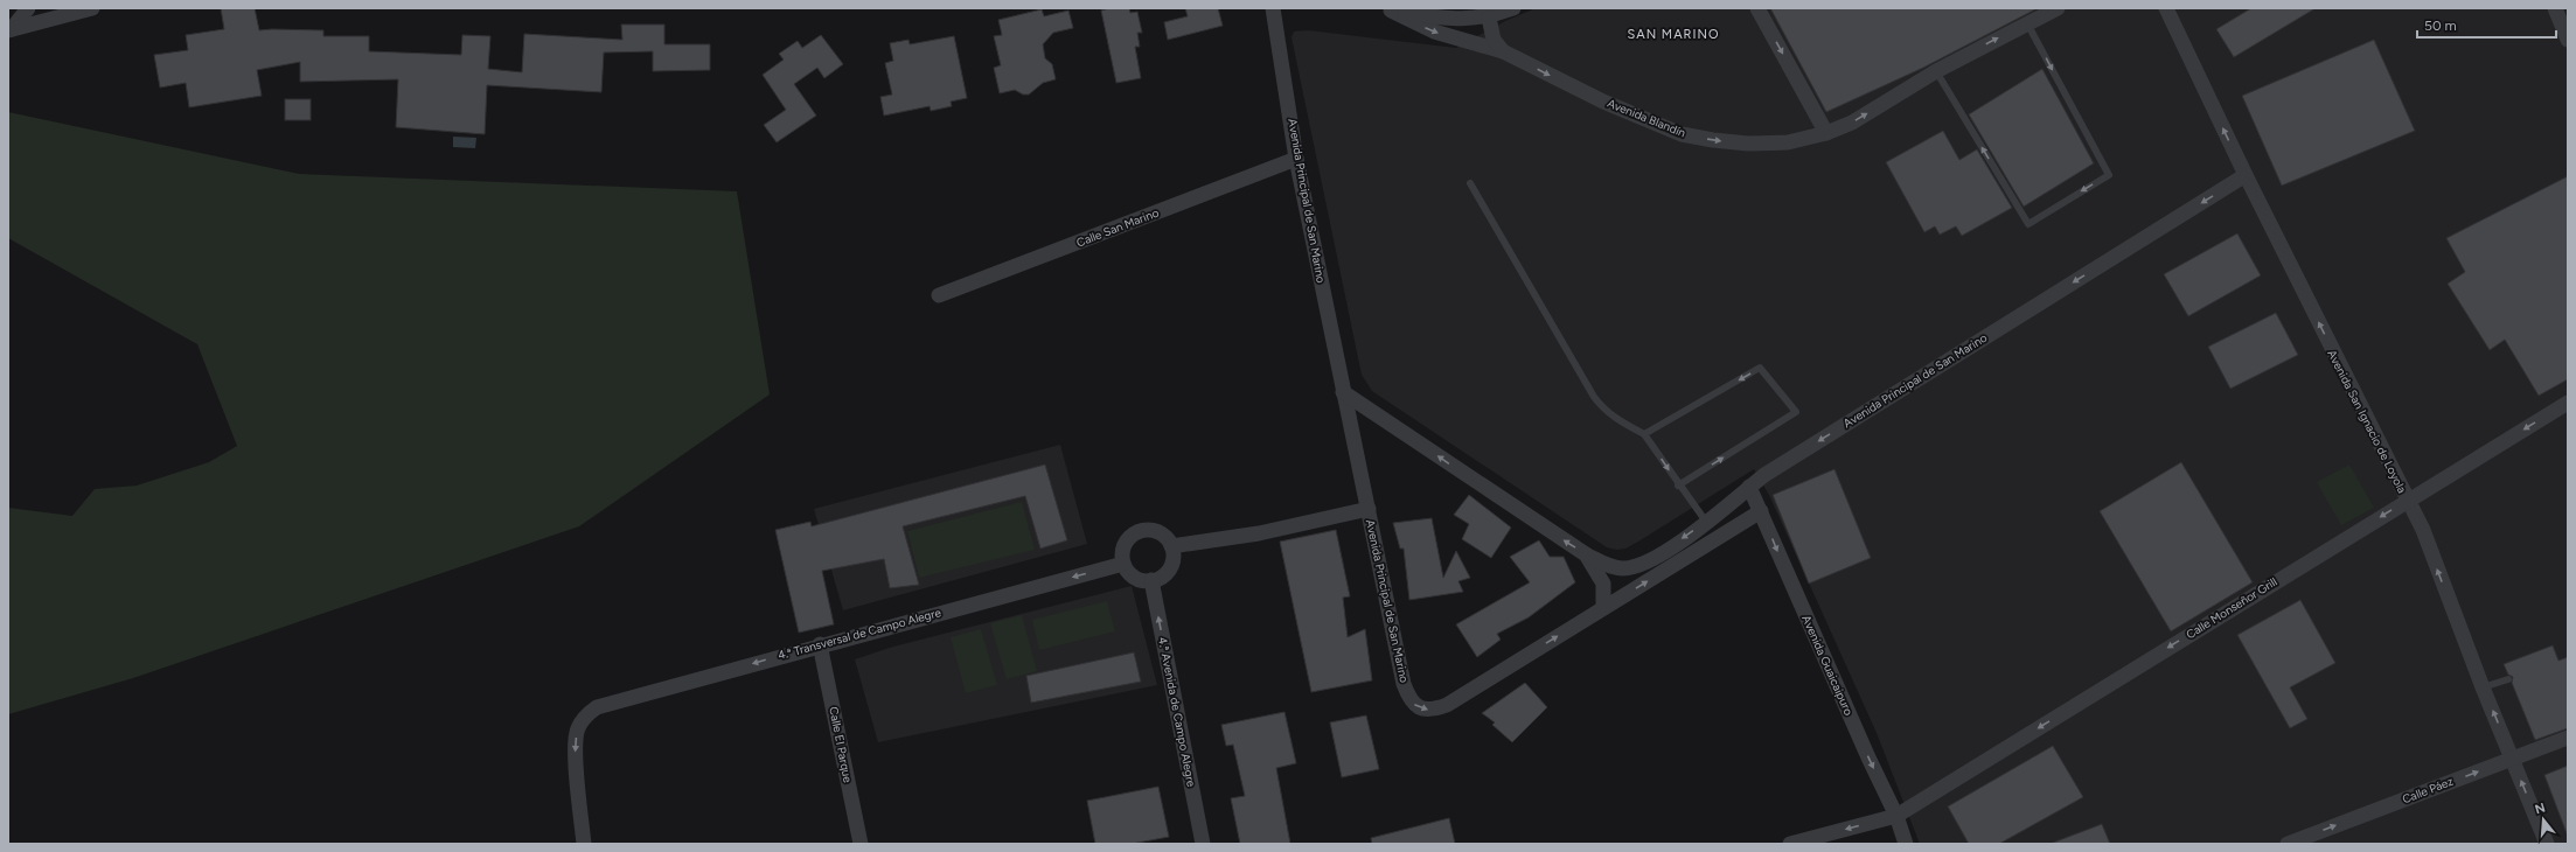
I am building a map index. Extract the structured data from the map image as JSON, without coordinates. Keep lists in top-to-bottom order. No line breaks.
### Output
{"streets":{"street":["Avenida Blandín","Avenida Principal de San Marino","Calle San Marino","Avenida San Ignacio de Loyola","Calle Monseñor Grill","4.ª Transversal de Campo Alegre","Avenida Guaicaipuro","4.ª Avenida de Campo Alegre","Calle El Parque","Calle Páez"]},"crossings":[["Avenida Principal de San Marino","Calle San Marino"],["Avenida Principal de San Marino","Avenida San Ignacio de Loyola"],["Avenida Principal de San Marino","Avenida Guaicaipuro"],["Avenida San Ignacio de Loyola","Calle Monseñor Grill"],["Avenida San Ignacio de Loyola","Calle Páez"],["Calle Monseñor Grill","Avenida Guaicaipuro"],["4.ª Transversal de Campo Alegre","4.ª Avenida de Campo Alegre"],["4.ª Transversal de Campo Alegre","Calle El Parque"]],"one_way":["Avenida Blandín","Avenida San Ignacio de Loyola","Calle Monseñor Grill","4.ª Transversal de Campo Alegre","Avenida Guaicaipuro","4.ª Avenida de Campo Alegre","Calle Páez"],"districts":["SAN MARINO"],"scale_bar":"50 m","north":"top"}
